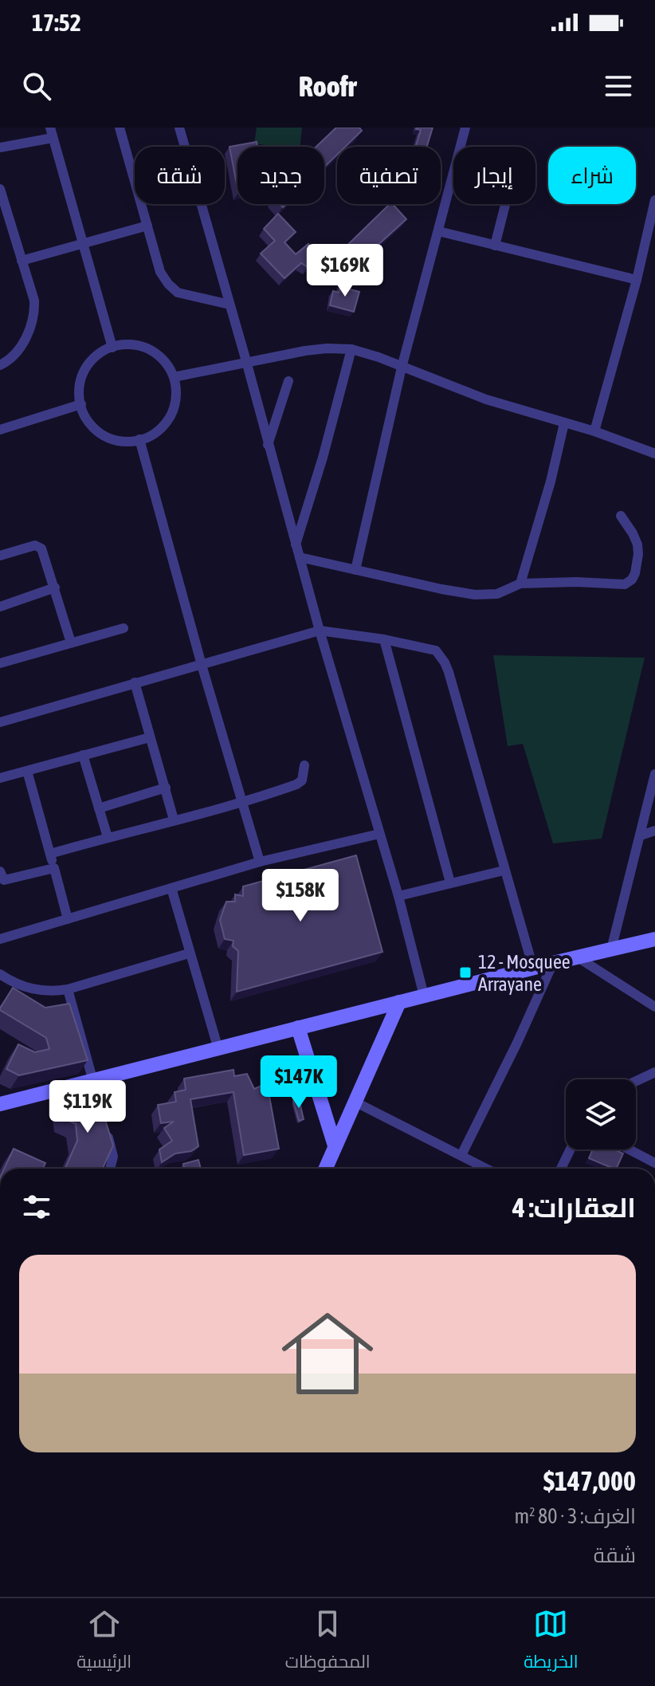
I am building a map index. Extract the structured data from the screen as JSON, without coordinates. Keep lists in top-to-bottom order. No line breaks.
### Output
{"places":{"transit":["12 - Mosquee Arrayane"]},"page":{"status":"17:52","header":"Roofr","chip":["شراء","إيجار","تصفية","جديد","شقة"],"price":["$169K","$158K","$147K","$119K"],"heading":"العقارات: 4","list":[{"name":"$147,000","note":"الغرف: 3 · 80 m² · شقة"}],"tabs":["الخريطة","المحفوظات","الرئيسية"]}}
